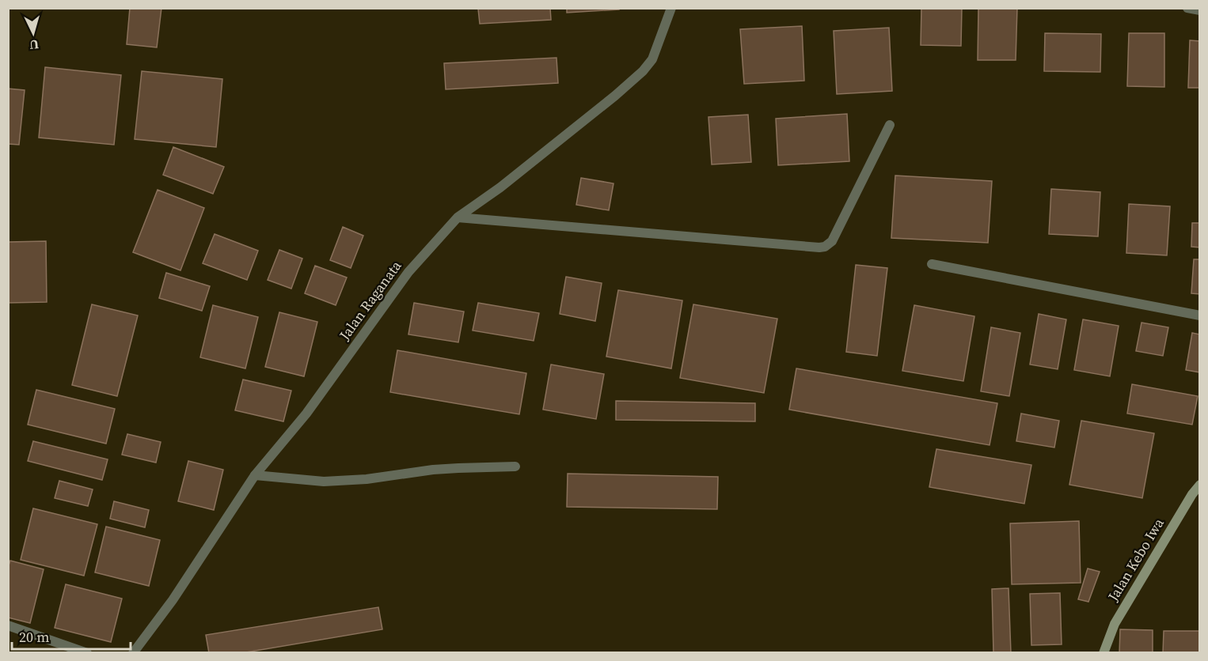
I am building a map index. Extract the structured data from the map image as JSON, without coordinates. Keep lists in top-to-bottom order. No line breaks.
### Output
{"streets":{"street":["Jalan Raganata","Jalan Kebo Iwa"]},"scale_bar":"20 m","north":"bottom"}
